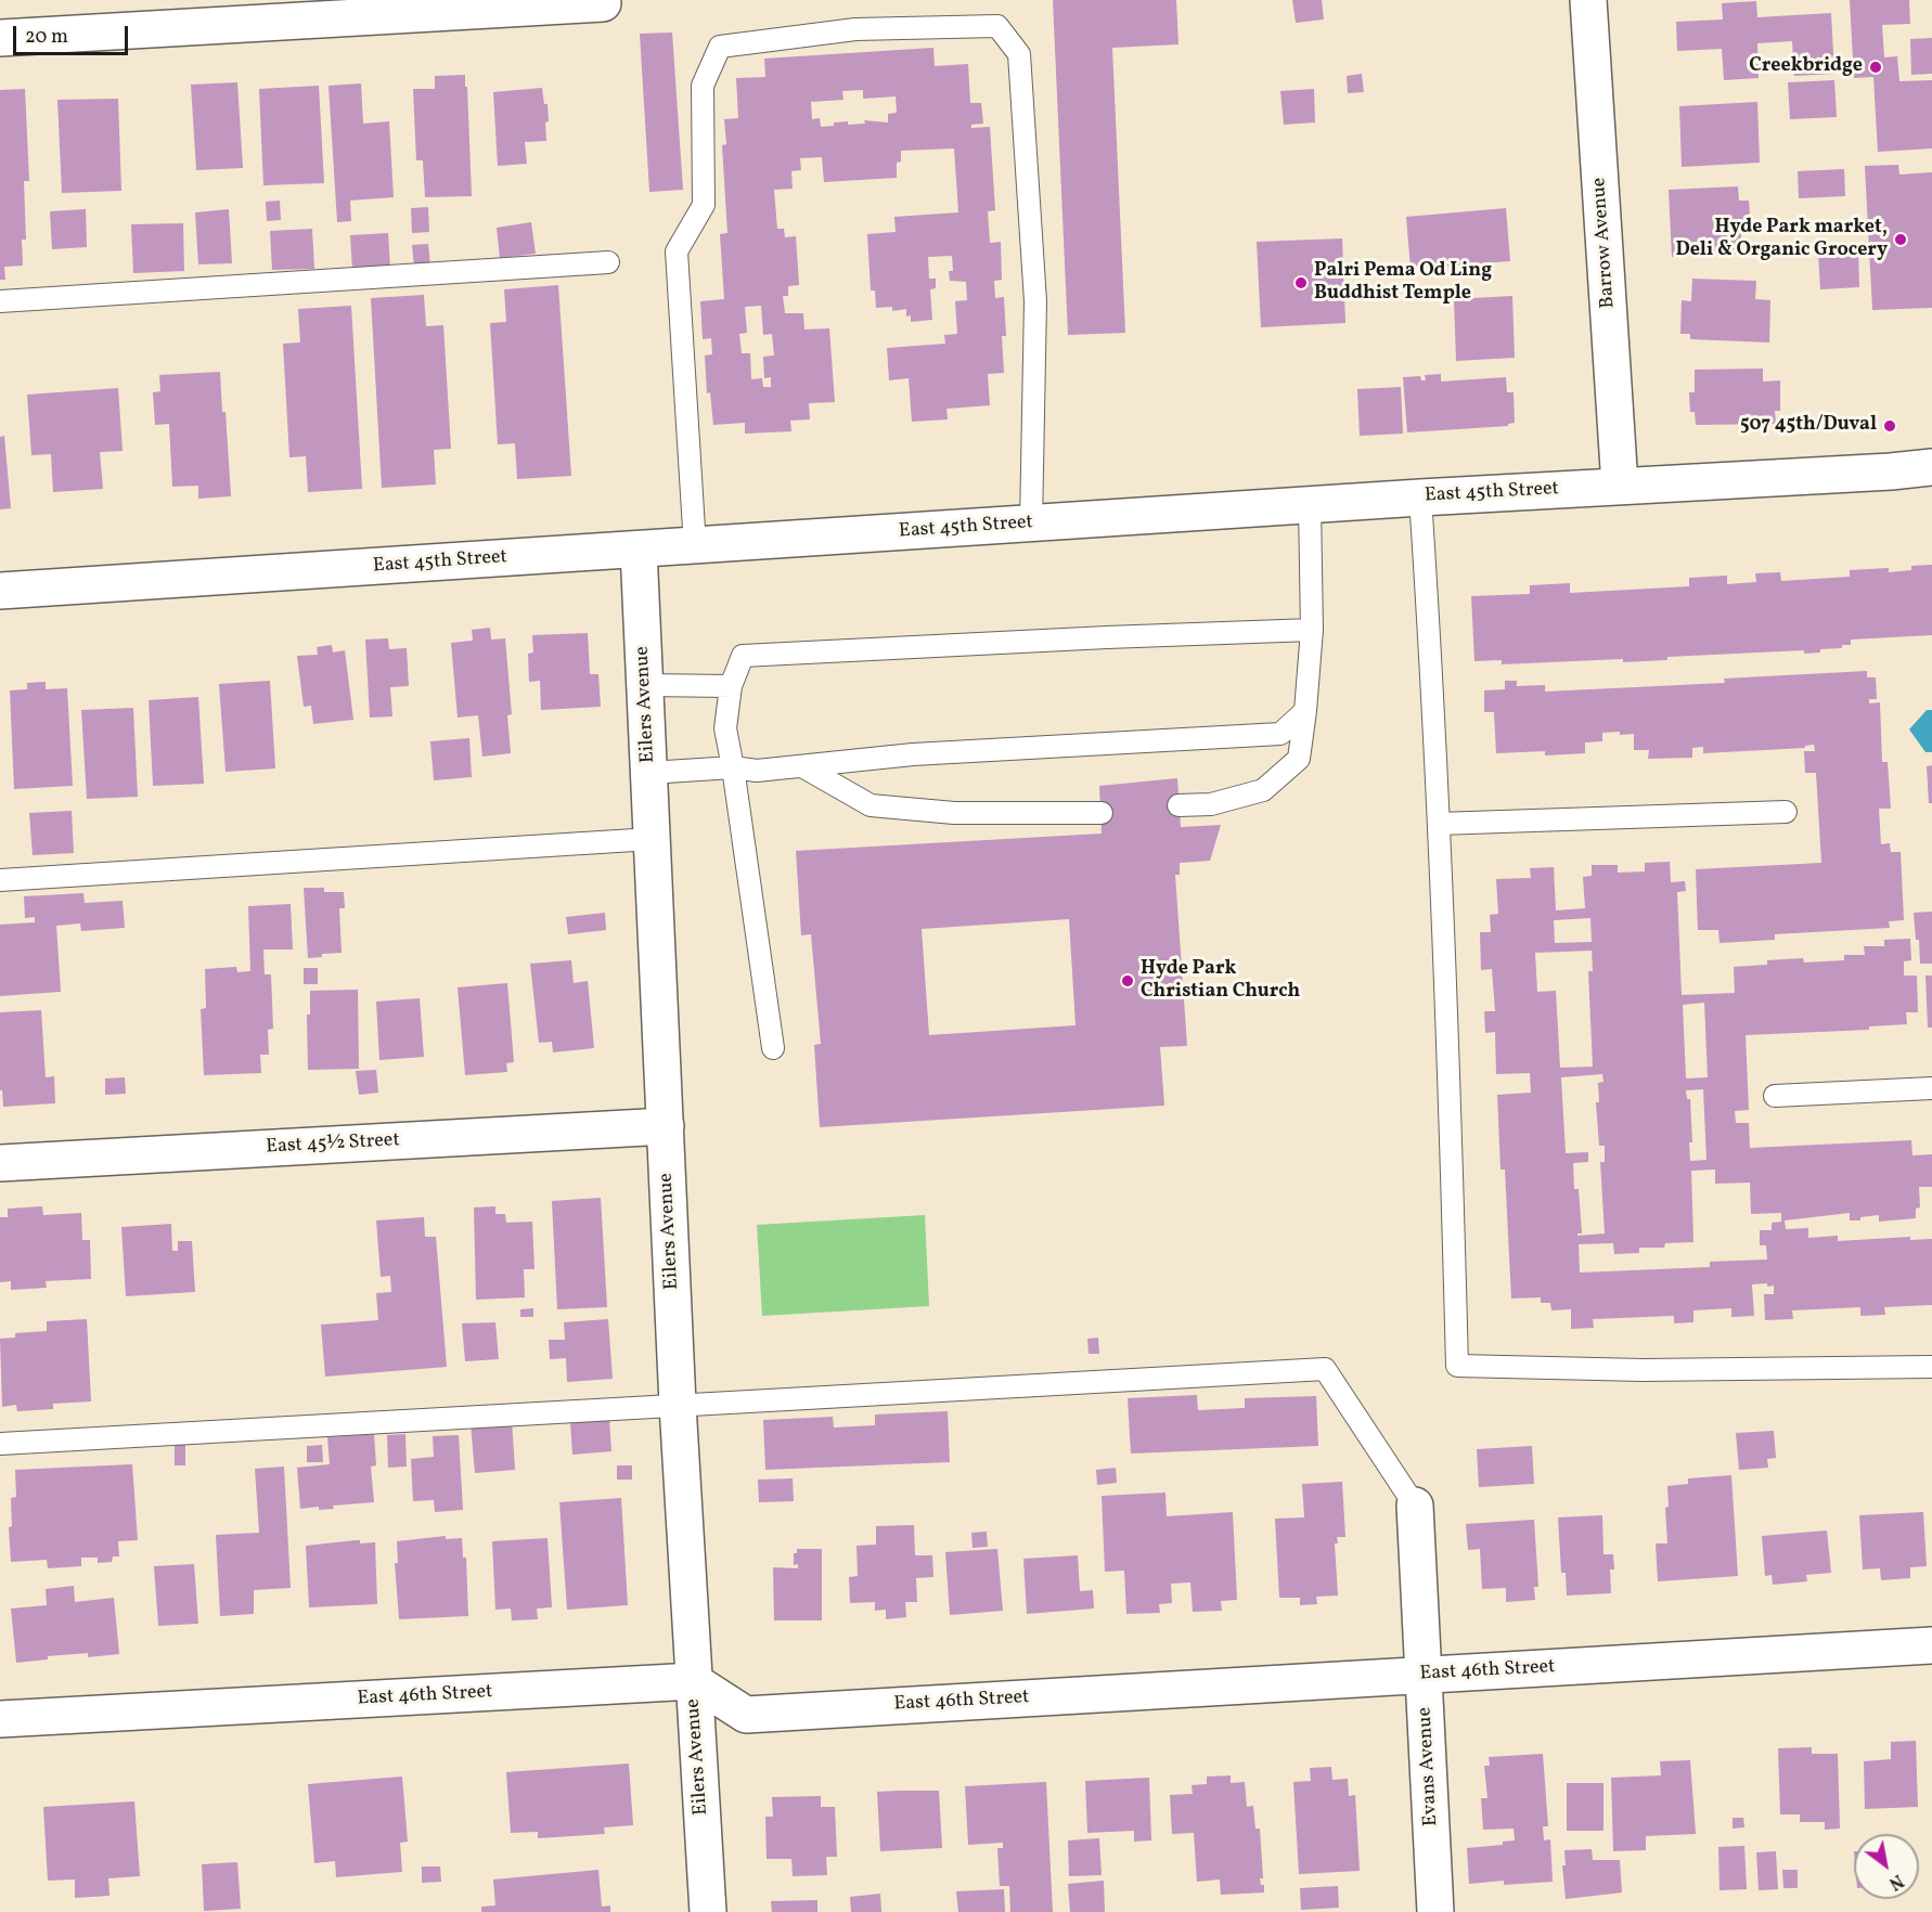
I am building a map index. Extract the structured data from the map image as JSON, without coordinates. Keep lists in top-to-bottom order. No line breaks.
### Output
{"streets":{"street":["Barrow Avenue","East 45th Street","Eilers Avenue","East 45½ Street","East 46th Street","Evans Avenue"]},"crossings":[["Barrow Avenue","East 45th Street"],["East 45th Street","Eilers Avenue"],["Eilers Avenue","East 45½ Street"],["Eilers Avenue","East 46th Street"],["East 46th Street","Evans Avenue"]],"places":["Creekbridge","Hyde Park market, Deli & Organic Grocery","Palri Pema Od Ling Buddhist Temple","507 45th/Duval","Hyde Park Christian Church"],"scale_bar":"20 m","north":"bottom right"}
